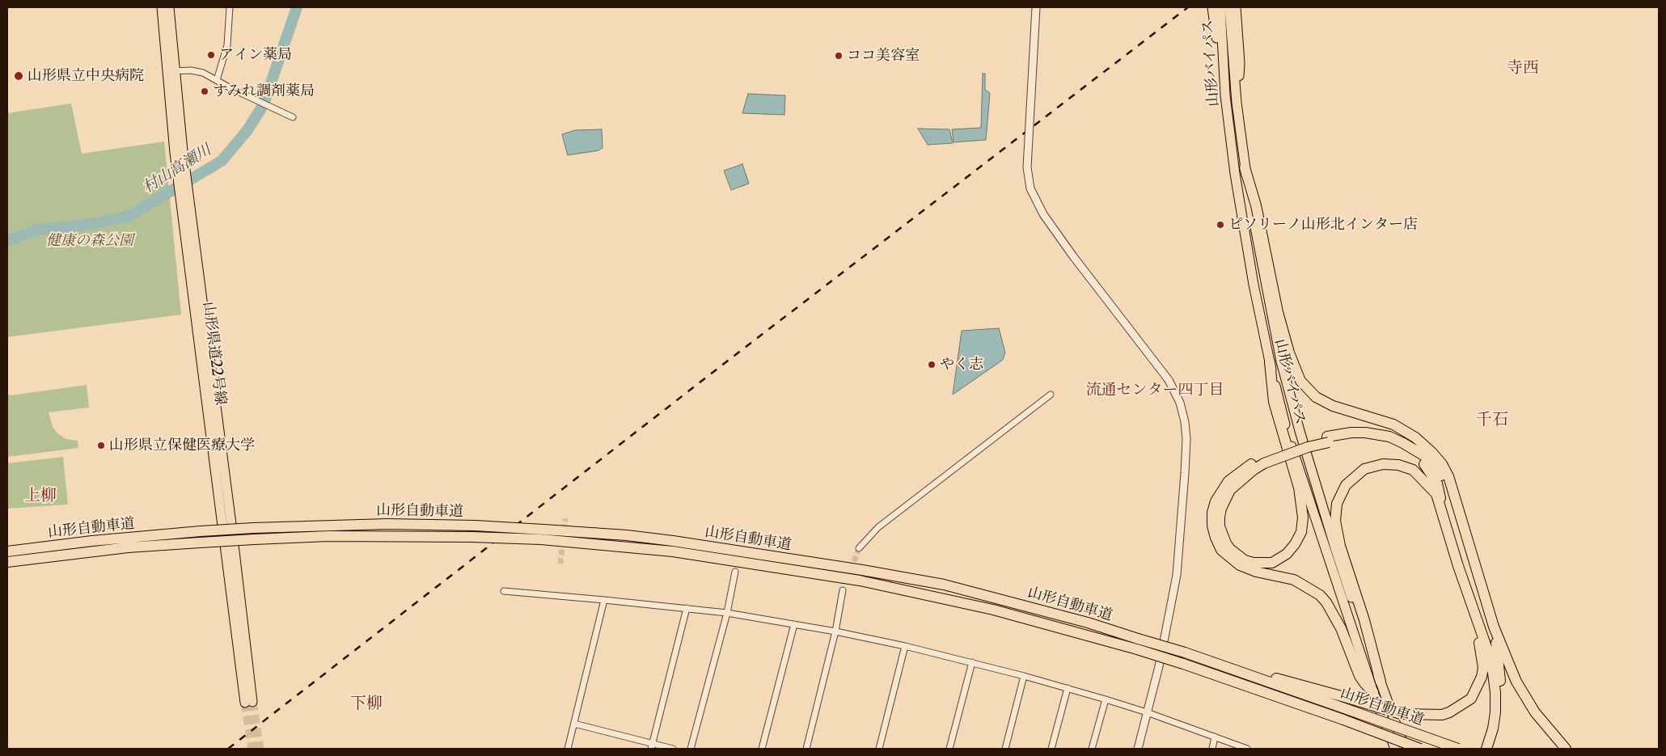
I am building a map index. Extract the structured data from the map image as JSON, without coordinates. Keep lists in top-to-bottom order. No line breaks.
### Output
{"streets":{"highway":["山形自動車道"],"main road":["山形バイパス","山形県道22号線"]},"districts":["寺西","流通センター四丁目","千石","上柳","下柳"],"water":["村山高瀬川"],"parks":["健康の森公園"],"places":["アイン薬局","ココ美容室","山形県立中央病院","すみれ調剤薬局","ピソリーノ山形北インター店","やく志","山形県立保健医療大学"]}
